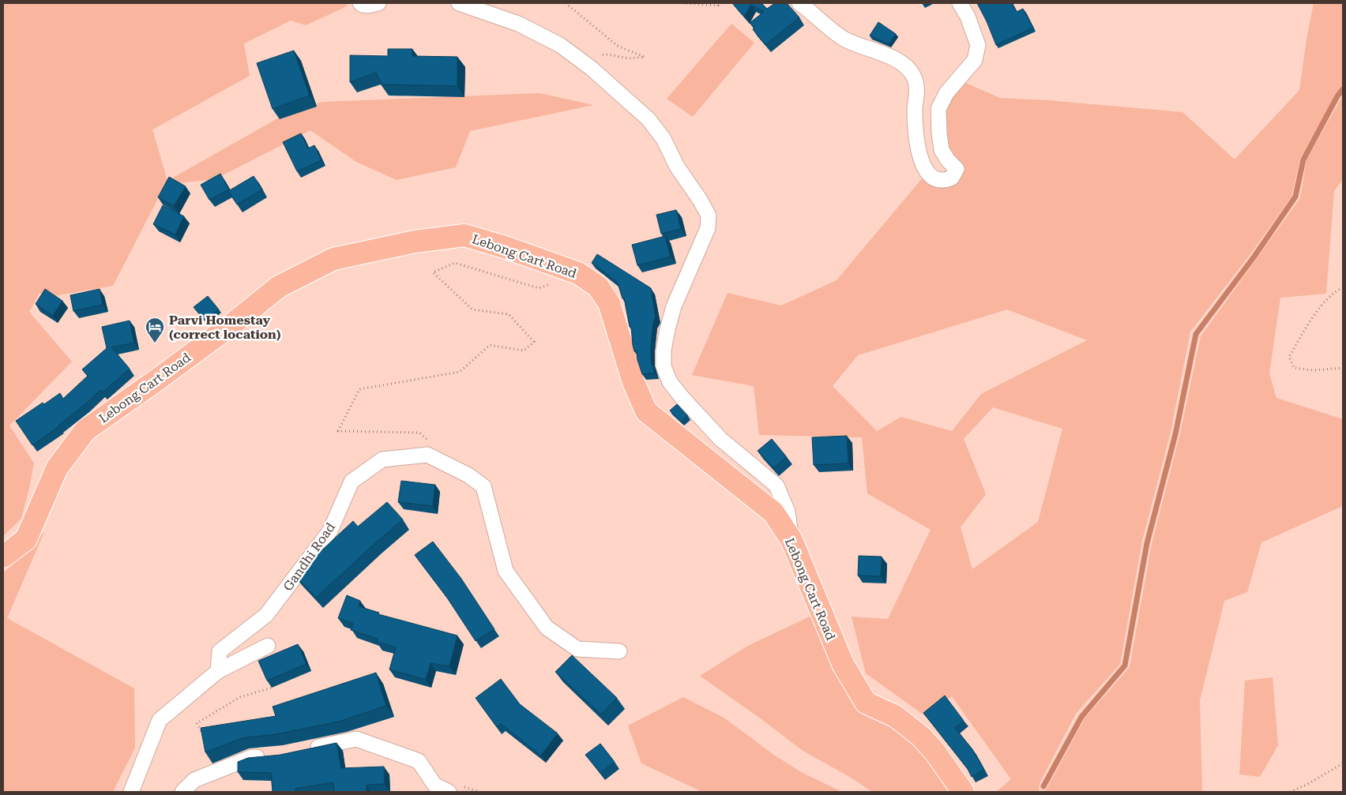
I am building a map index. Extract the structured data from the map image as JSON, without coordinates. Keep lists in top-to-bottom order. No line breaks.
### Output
{"streets":{"highway":["Lebong Cart Road"],"street":["Gandhi Road"]},"places":{"hotel":["Parvi Homestay (correct location)"]}}
